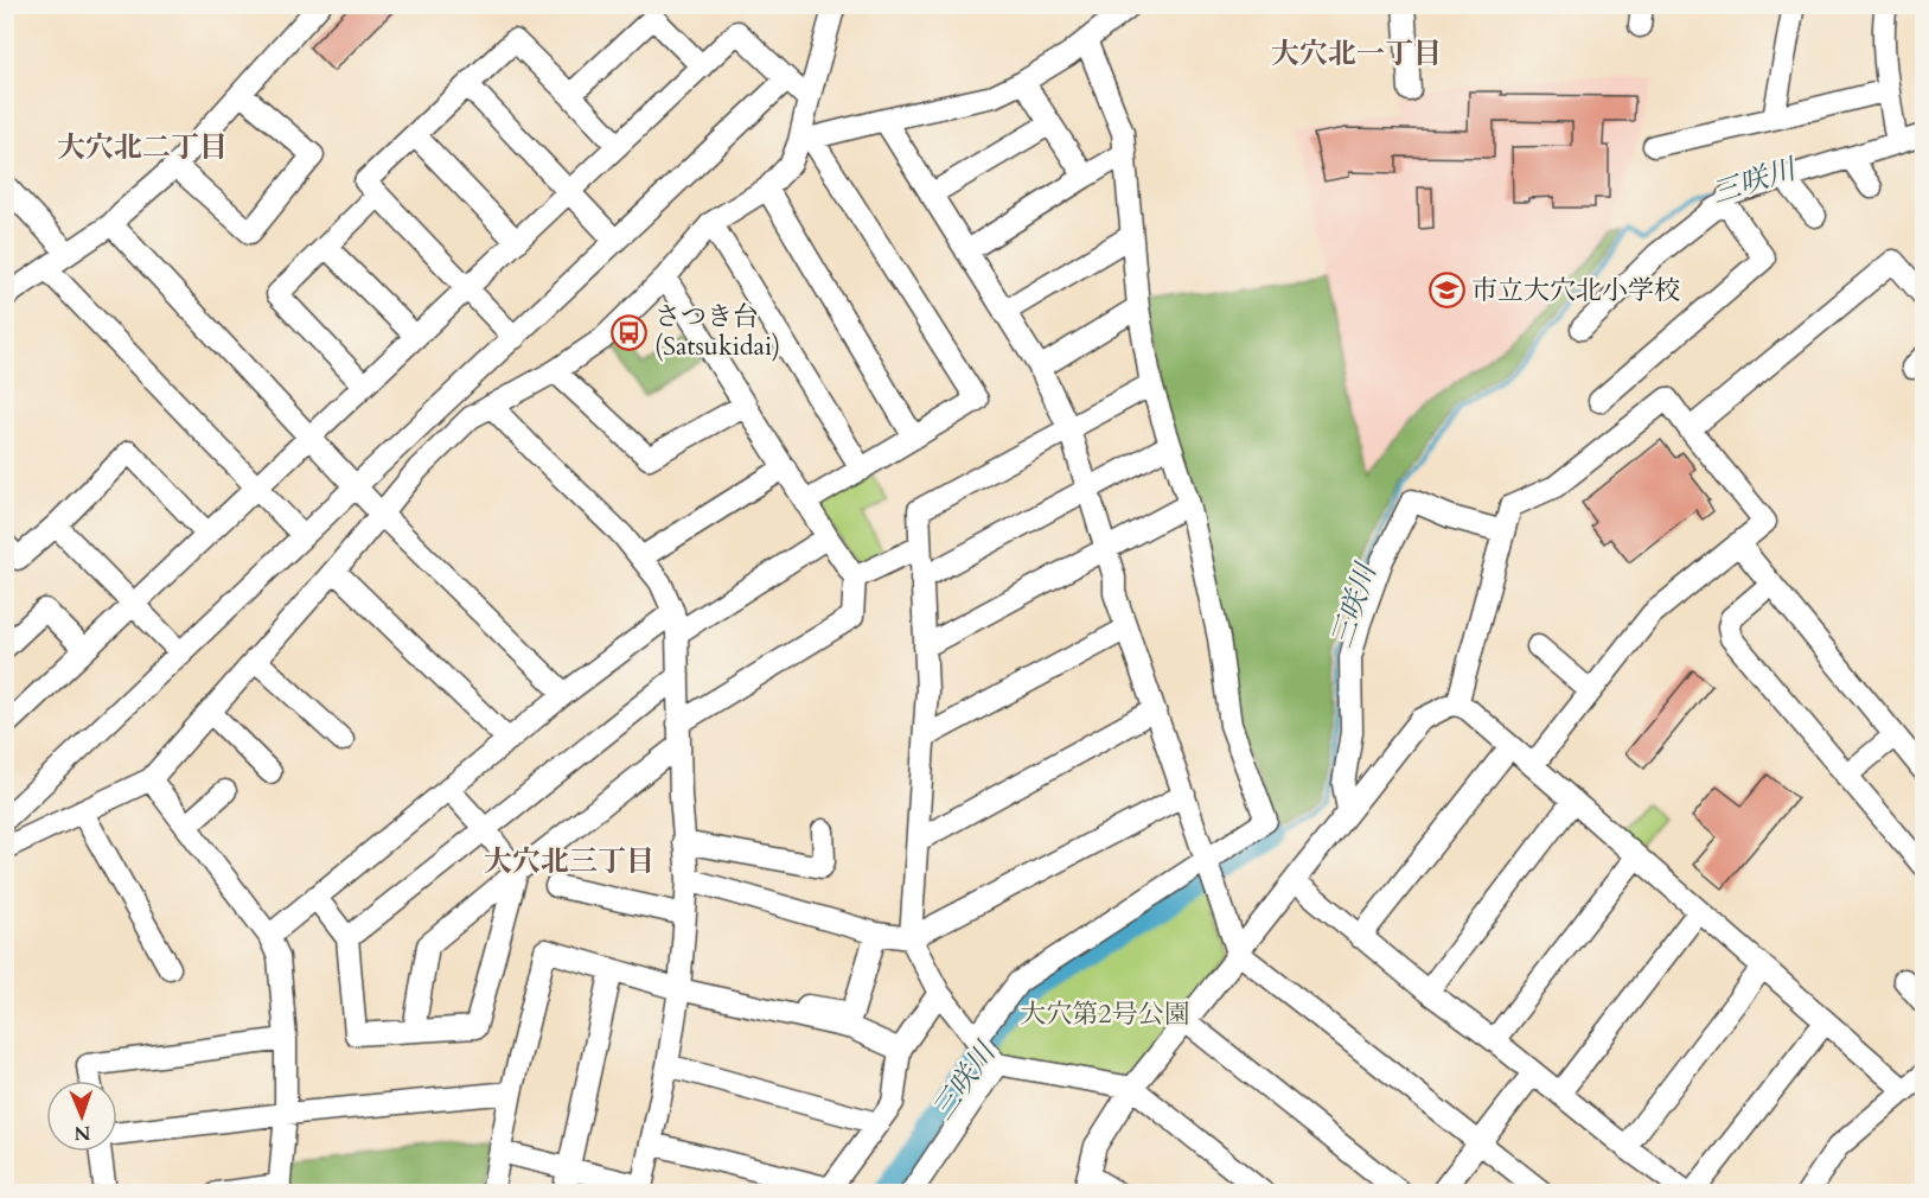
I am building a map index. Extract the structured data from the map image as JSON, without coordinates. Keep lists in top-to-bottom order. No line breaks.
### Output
{"districts":["大穴北一丁目","大穴北二丁目","大穴北三丁目"],"water":["三咲川"],"parks":["大穴第2号公園"],"places":{"school or university":["市立大穴北小学校"],"bus stop":["さつき台 (Satsukidai)"]},"north":"bottom"}
